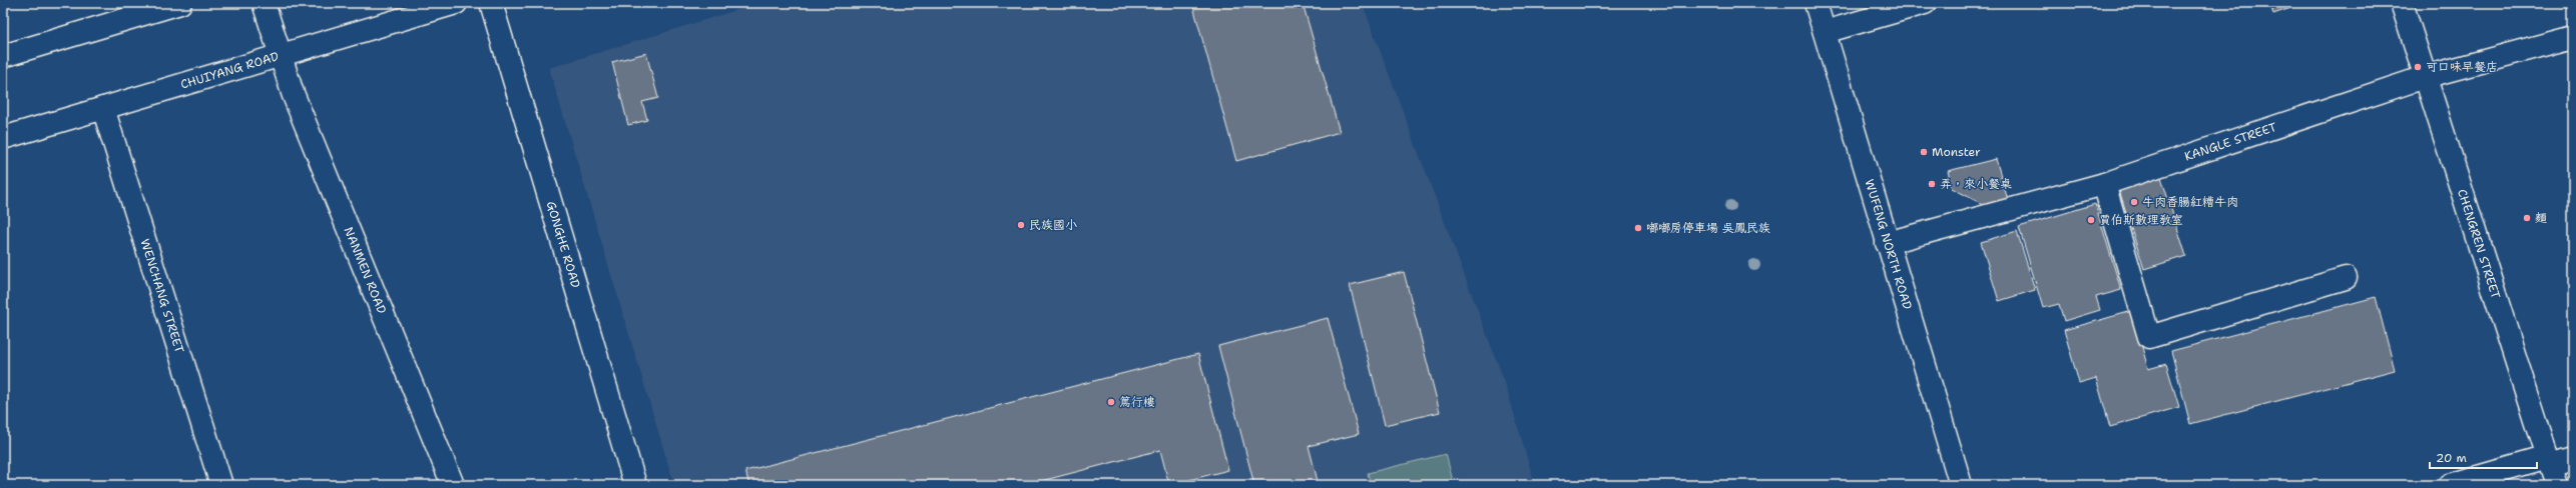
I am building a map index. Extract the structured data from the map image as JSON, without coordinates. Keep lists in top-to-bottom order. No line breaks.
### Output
{"streets":{"street":["CHUIYANG ROAD","KANGLE STREET","GONGHE ROAD","WUFENG NORTH ROAD","CHENGREN STREET","NANMEN ROAD","WENCHANG STREET"]},"crossings":[["CHUIYANG ROAD","NANMEN ROAD"],["CHUIYANG ROAD","WENCHANG STREET"],["KANGLE STREET","WUFENG NORTH ROAD"],["KANGLE STREET","CHENGREN STREET"]],"places":["可口味早餐店","Monster","弄，來小餐桌","牛肉香腸紅糟牛肉","麵","賈伯斯數理教室","民族國小","嘟嘟房停車場 吳鳳民族","篤行樓"],"scale_bar":"20 m"}
